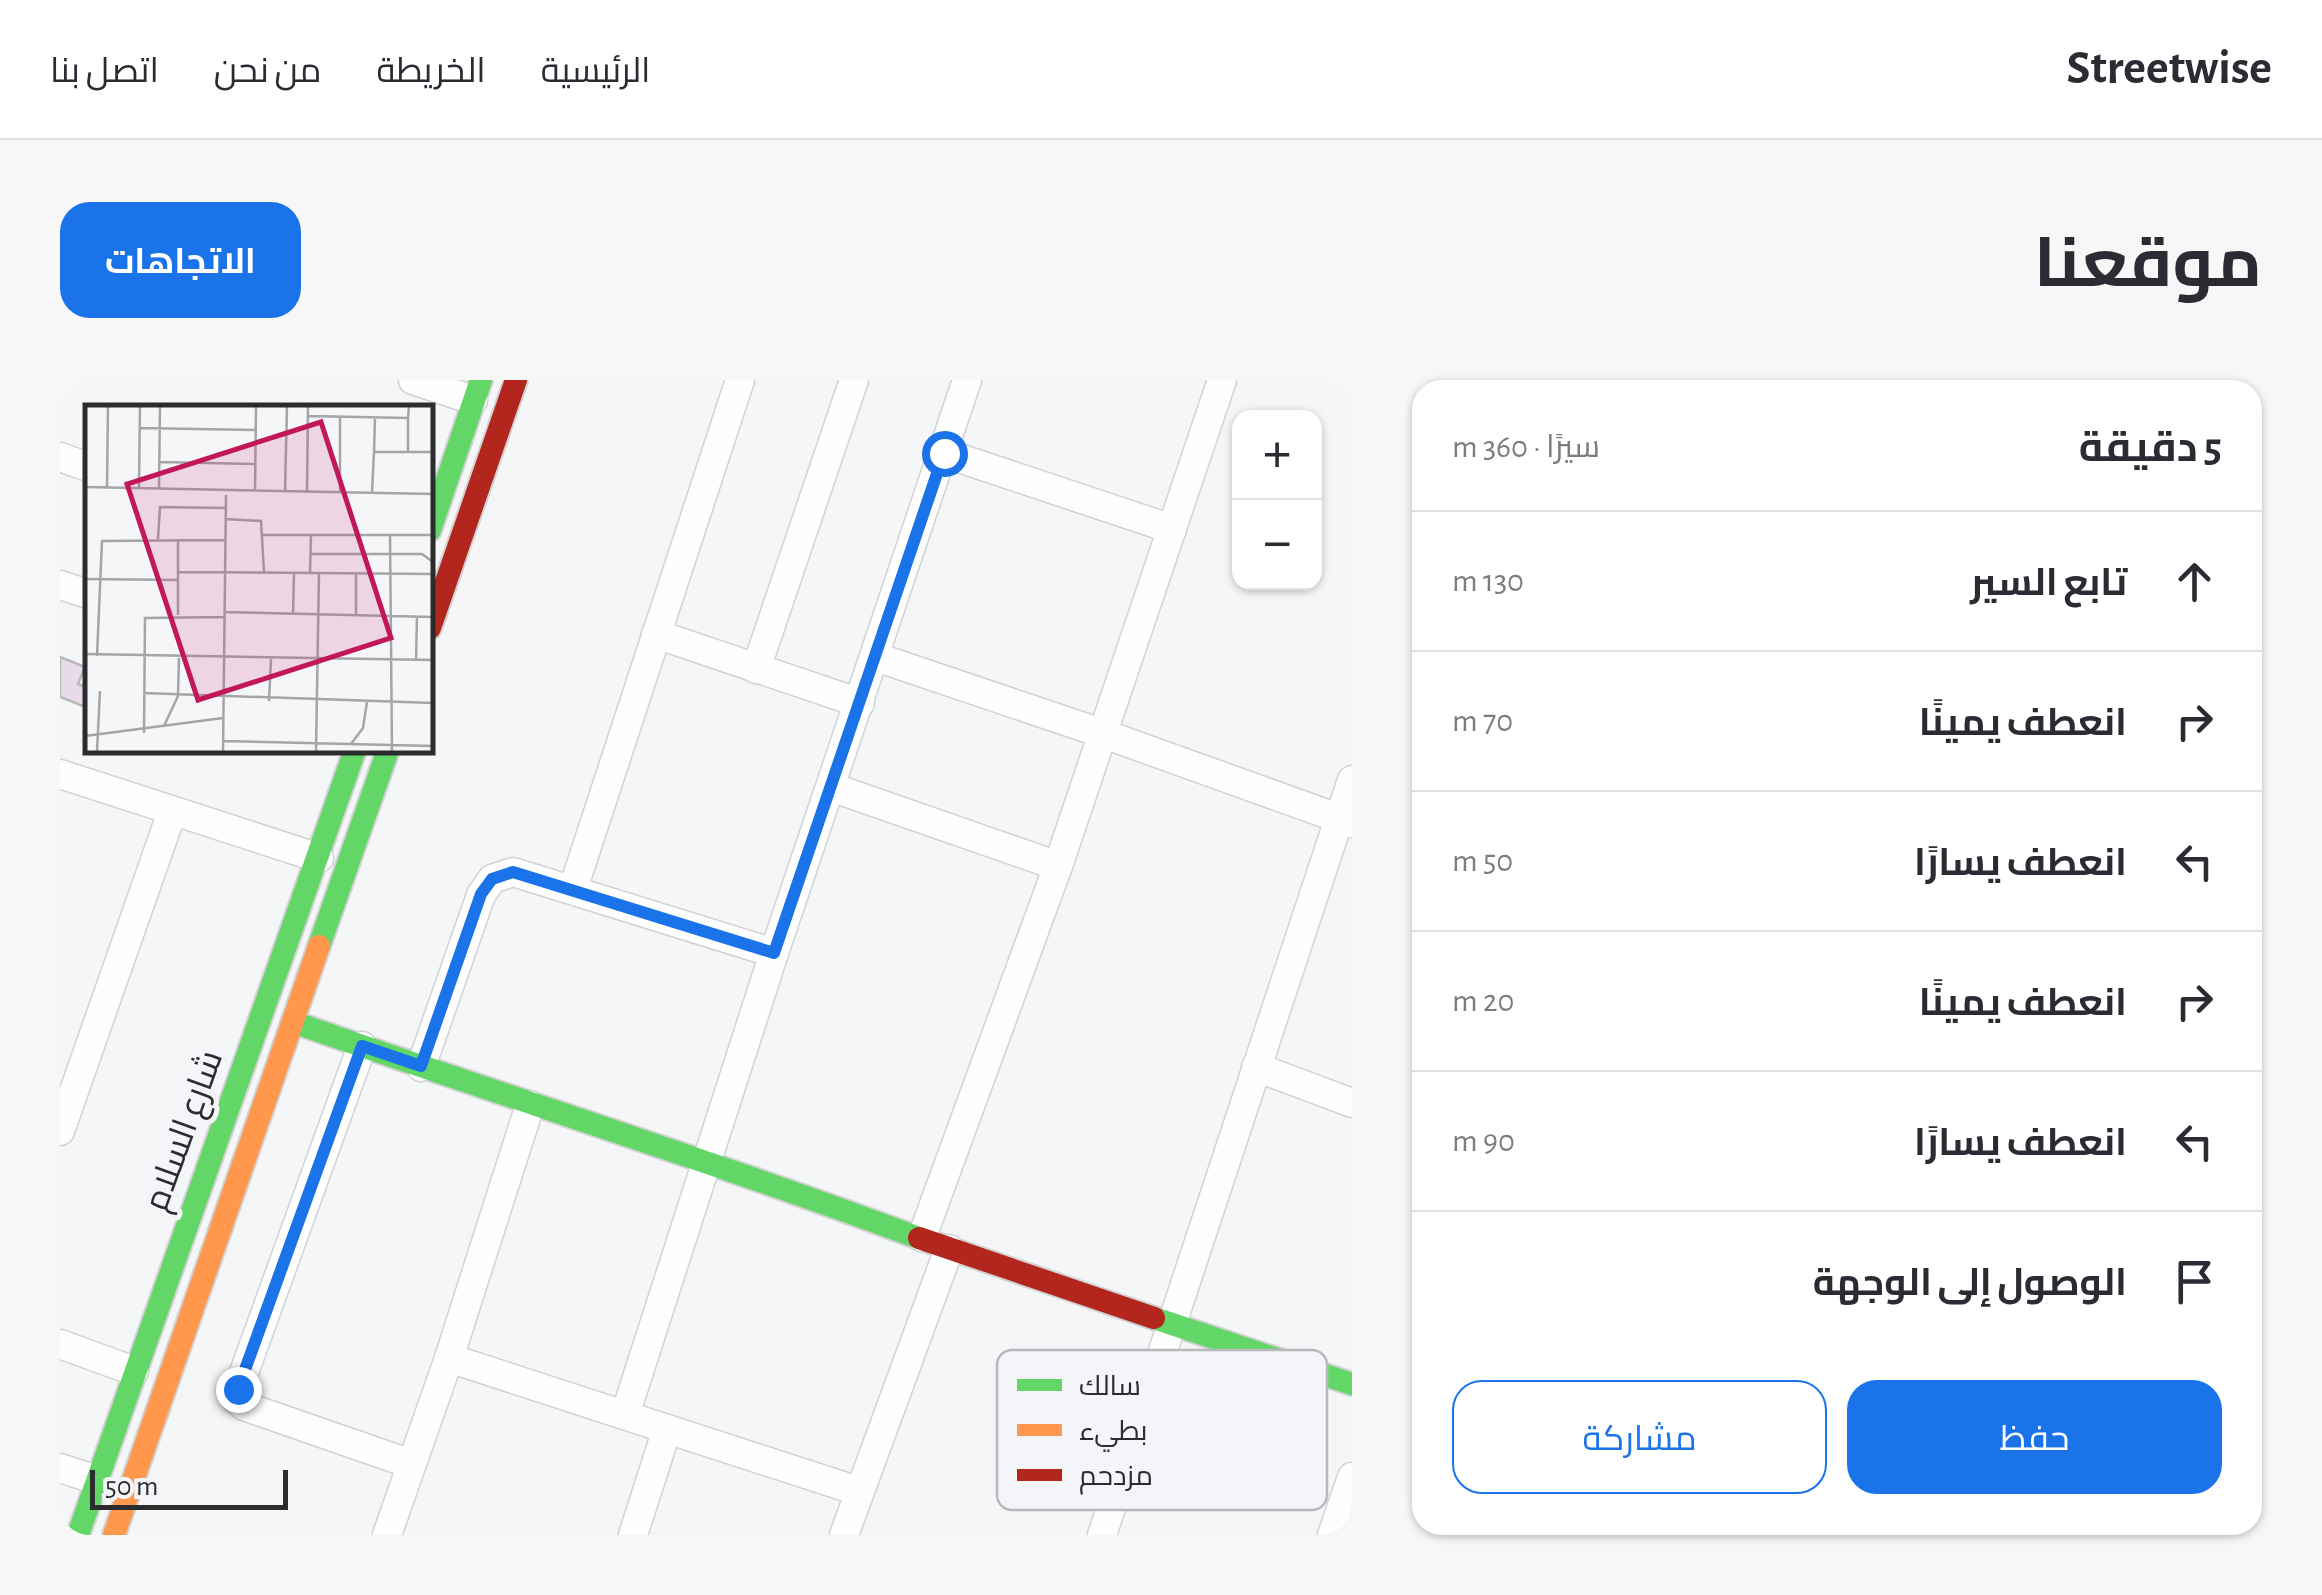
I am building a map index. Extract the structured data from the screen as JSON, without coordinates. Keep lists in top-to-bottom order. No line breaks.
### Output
{"streets":{"main road":["شارع السلام"]},"legend":["سالك","بطيء","مزدحم"],"scale_bar":"50 m","page":{"header":"Streetwise","nav":["الرئيسية","الخريطة","من نحن","اتصل بنا"],"title":"موقعنا","buttons":["الاتجاهات",["حفظ","مشاركة"]],"heading":["5 دقيقة","سيرًا · 360 m"],"map_buttons":["+","−"],"list":[["تابع السير","130 m"],["انعطف يمينًا","70 m"],["انعطف يسارًا","50 m"],["انعطف يمينًا","20 m"],["انعطف يسارًا","90 m"],"الوصول إلى الوجهة"],"scale":"50 m"}}
